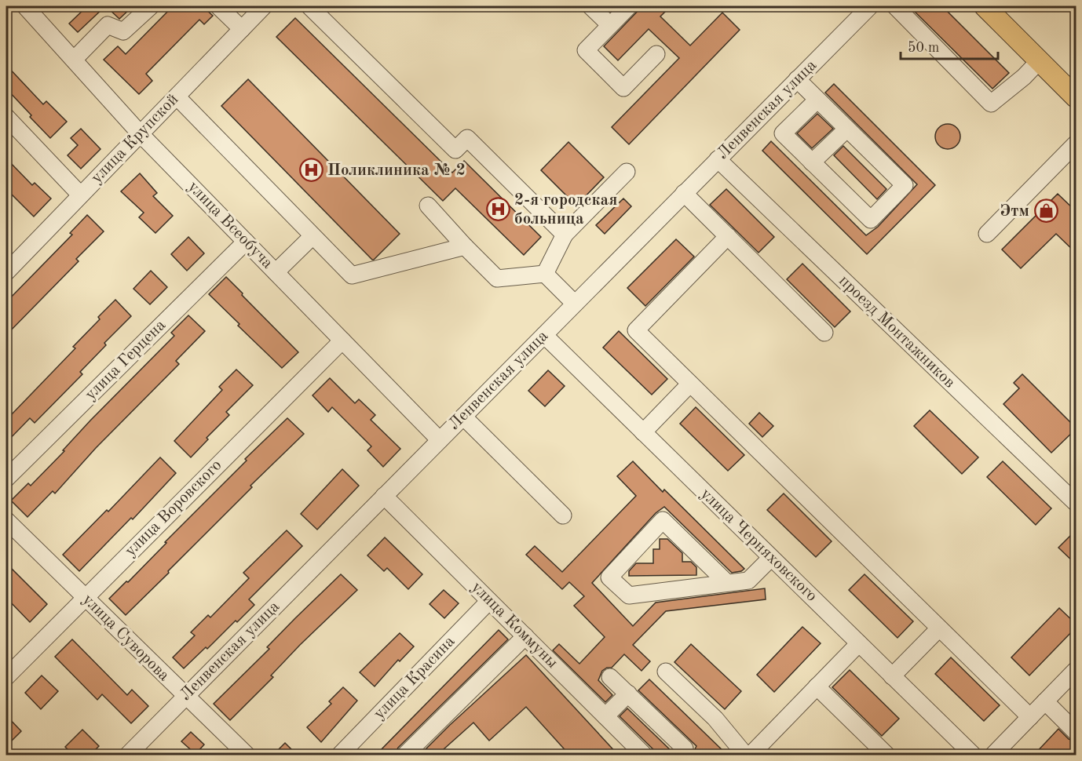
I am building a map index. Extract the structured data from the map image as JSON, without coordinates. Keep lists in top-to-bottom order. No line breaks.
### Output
{"streets":{"street":["Ленвенская улица","улица Крупской","улица Всеобуча","проезд Монтажников","улица Герцена","улица Воровского","улица Черняховского","улица Коммуны","улица Суворова","улица Красина"]},"crossings":[["Ленвенская улица","улица Всеобуча"],["Ленвенская улица","проезд Монтажников"],["Ленвенская улица","улица Черняховского"],["Ленвенская улица","улица Коммуны"],["Ленвенская улица","улица Суворова"],["улица Крупской","улица Всеобуча"],["улица Всеобуча","улица Герцена"],["улица Всеобуча","улица Воровского"],["улица Воровского","улица Суворова"],["улица Коммуны","улица Красина"]],"places":{"hospital":["Поликлиника № 2","2-я городская больница"],"shop":["Этм"]},"scale_bar":"50 m"}
